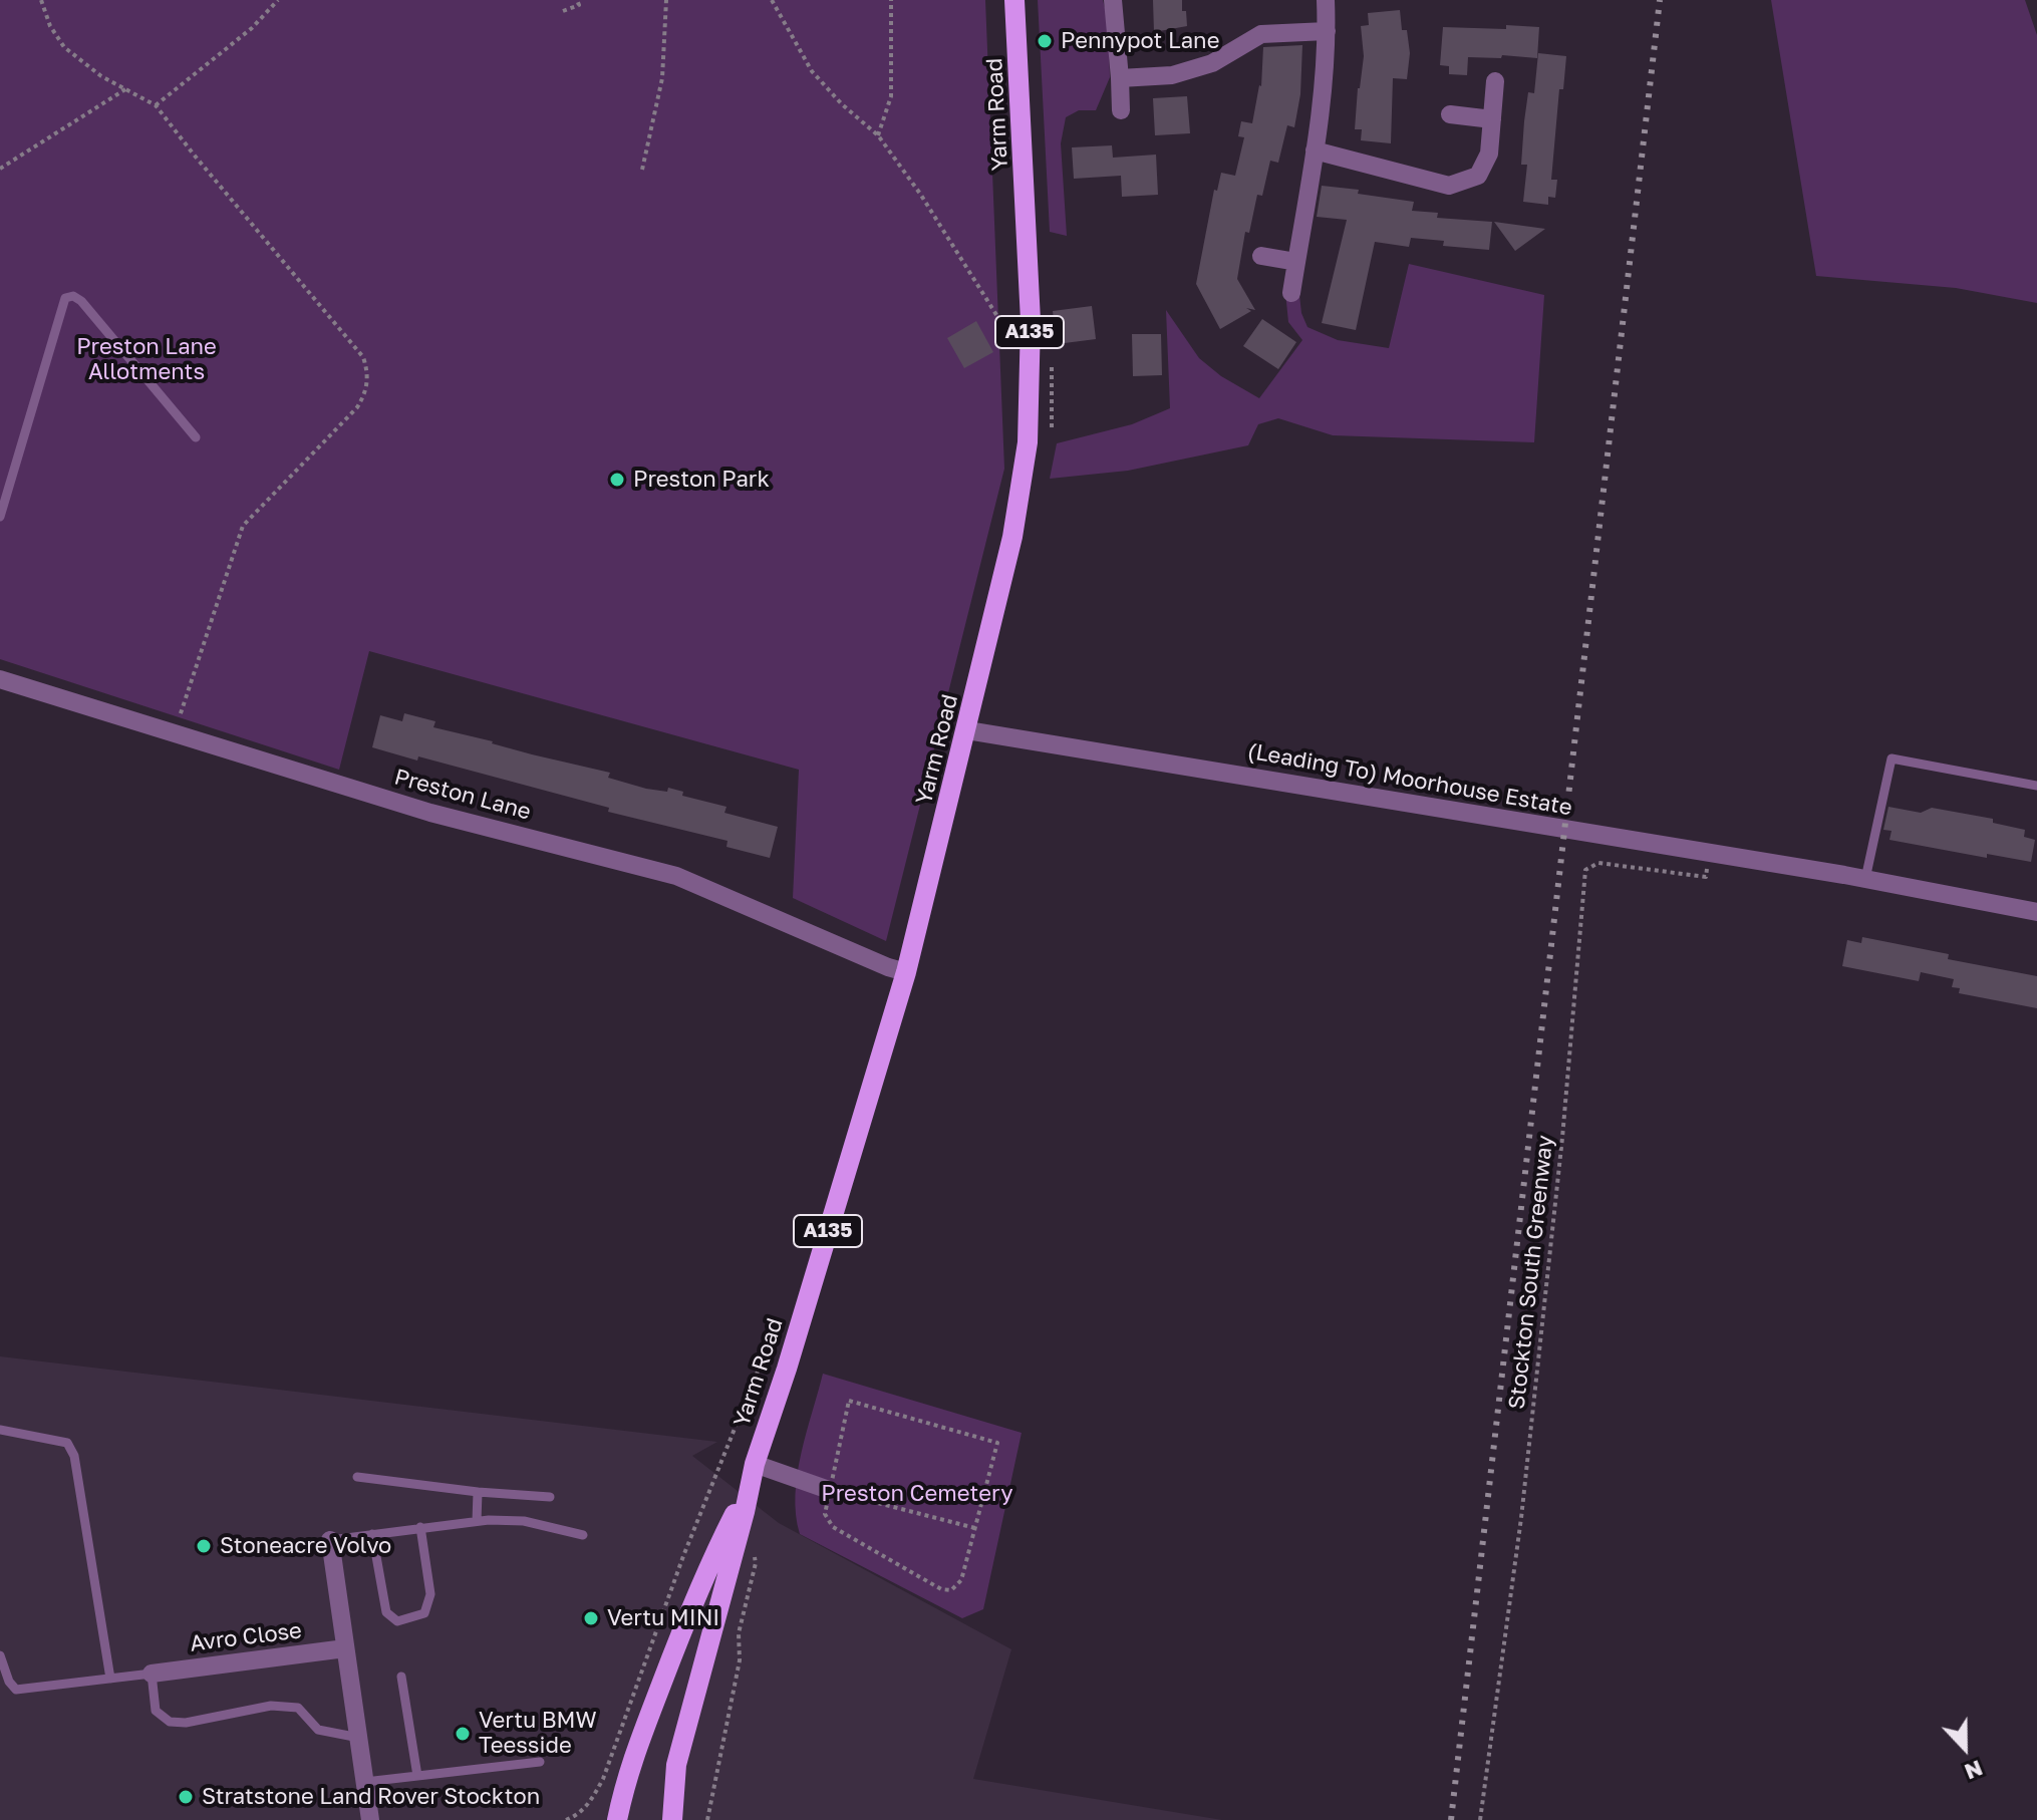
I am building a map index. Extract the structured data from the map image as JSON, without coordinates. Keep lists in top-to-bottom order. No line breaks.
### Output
{"streets":{"main road":["Yarm Road","A135"],"street":["(Leading To) Moorhouse Estate","Preston Lane","Avro Close"],"path":["Stockton South Greenway"]},"crossings":[["Yarm Road","A135"],["Yarm Road","(Leading To) Moorhouse Estate"],["Yarm Road","Preston Lane"],["(Leading To) Moorhouse Estate","Stockton South Greenway"]],"parks":["Preston Lane Allotments","Preston Cemetery"],"places":["Pennypot Lane","Preston Park","Stoneacre Volvo","Vertu MINI","Vertu BMW Teesside","Stratstone Land Rover Stockton"],"north":"bottom"}
